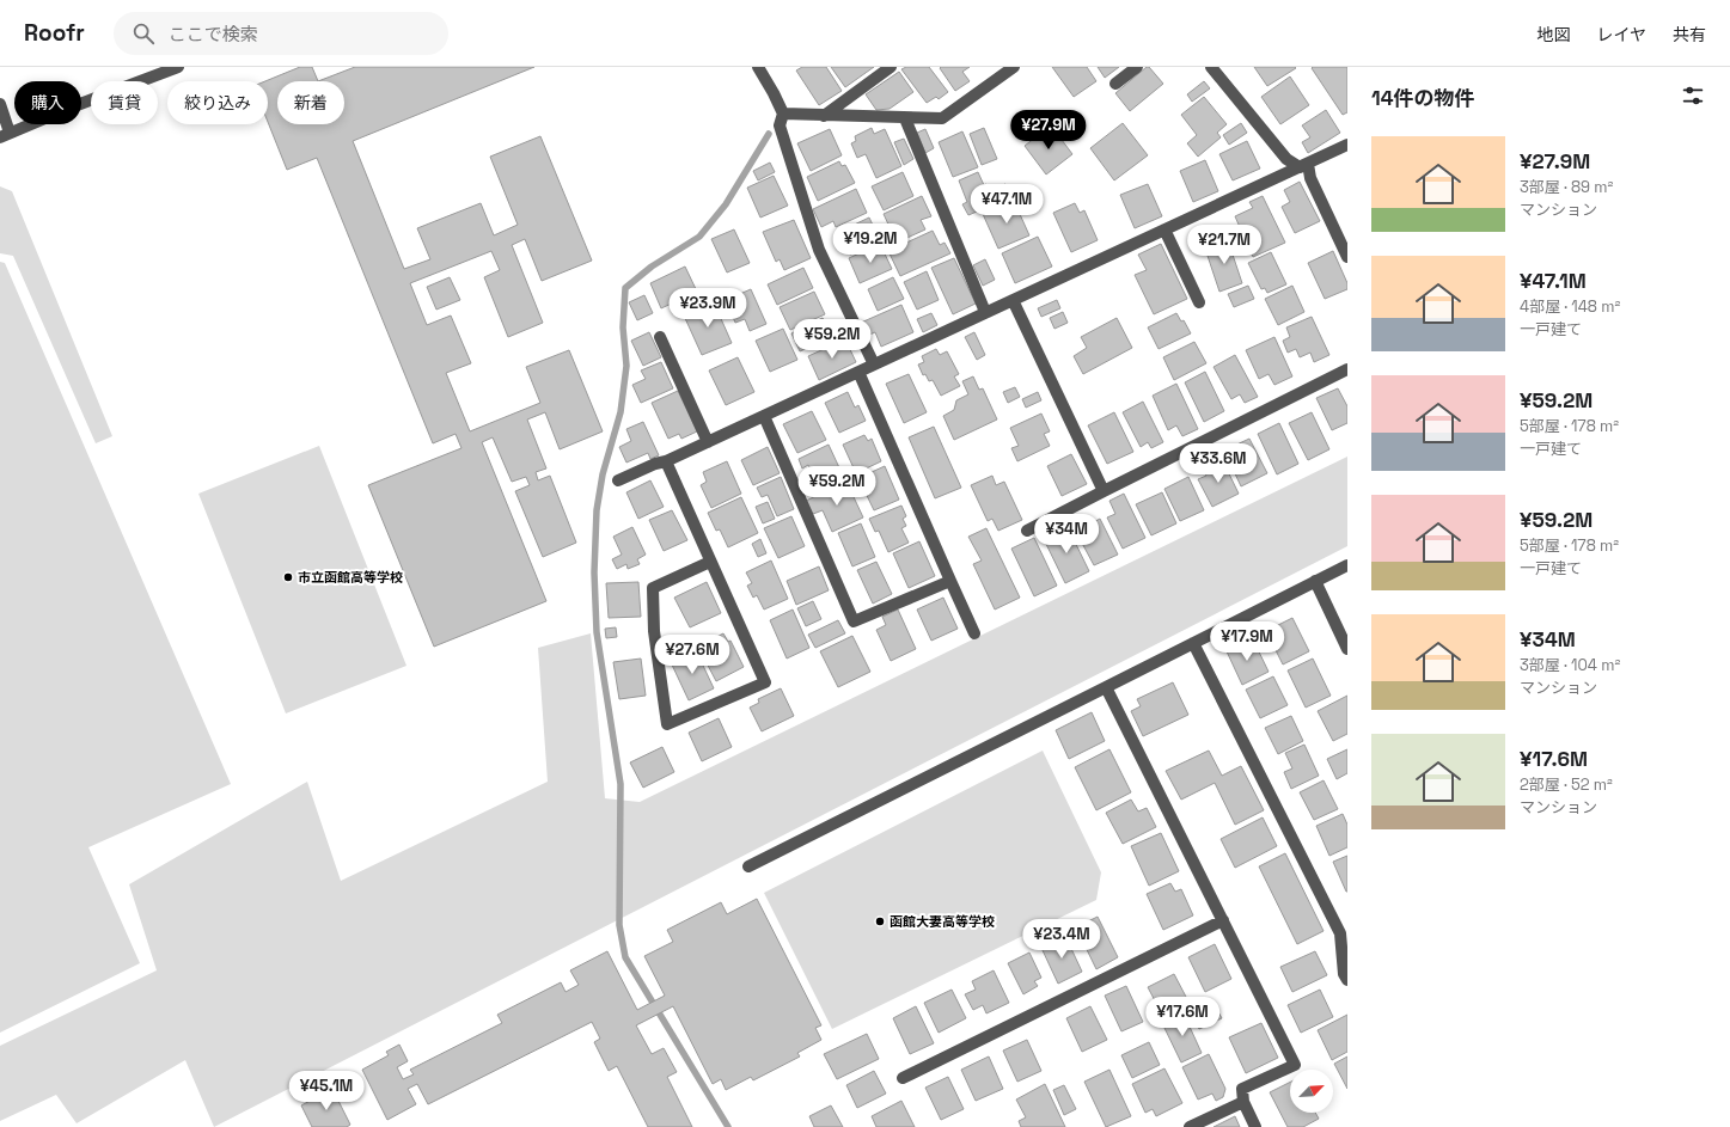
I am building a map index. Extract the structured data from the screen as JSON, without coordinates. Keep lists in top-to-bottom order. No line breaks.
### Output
{"places":["市立函館高等学校","函館大妻高等学校"],"north":"top right","page":{"header":"Roofr","search":"ここで検索","nav":["地図","レイヤ","共有"],"heading":"14件の物件","chip":["購入","賃貸","絞り込み","新着"],"price":["¥27.9M","¥47.1M","¥19.2M","¥21.7M","¥23.9M","¥59.2M","¥33.6M","¥59.2M","¥34M","¥17.9M","¥27.6M","¥23.4M","¥17.6M","¥45.1M"],"list":[{"name":"¥27.9M","note":"3部屋 · 89 m² · マンション"},{"name":"¥47.1M","note":"4部屋 · 148 m² · 一戸建て"},{"name":"¥59.2M","note":"5部屋 · 178 m² · 一戸建て"},{"name":"¥59.2M","note":"5部屋 · 178 m² · 一戸建て"},{"name":"¥34M","note":"3部屋 · 104 m² · マンション"},{"name":"¥17.6M","note":"2部屋 · 52 m² · マンション"}]}}
